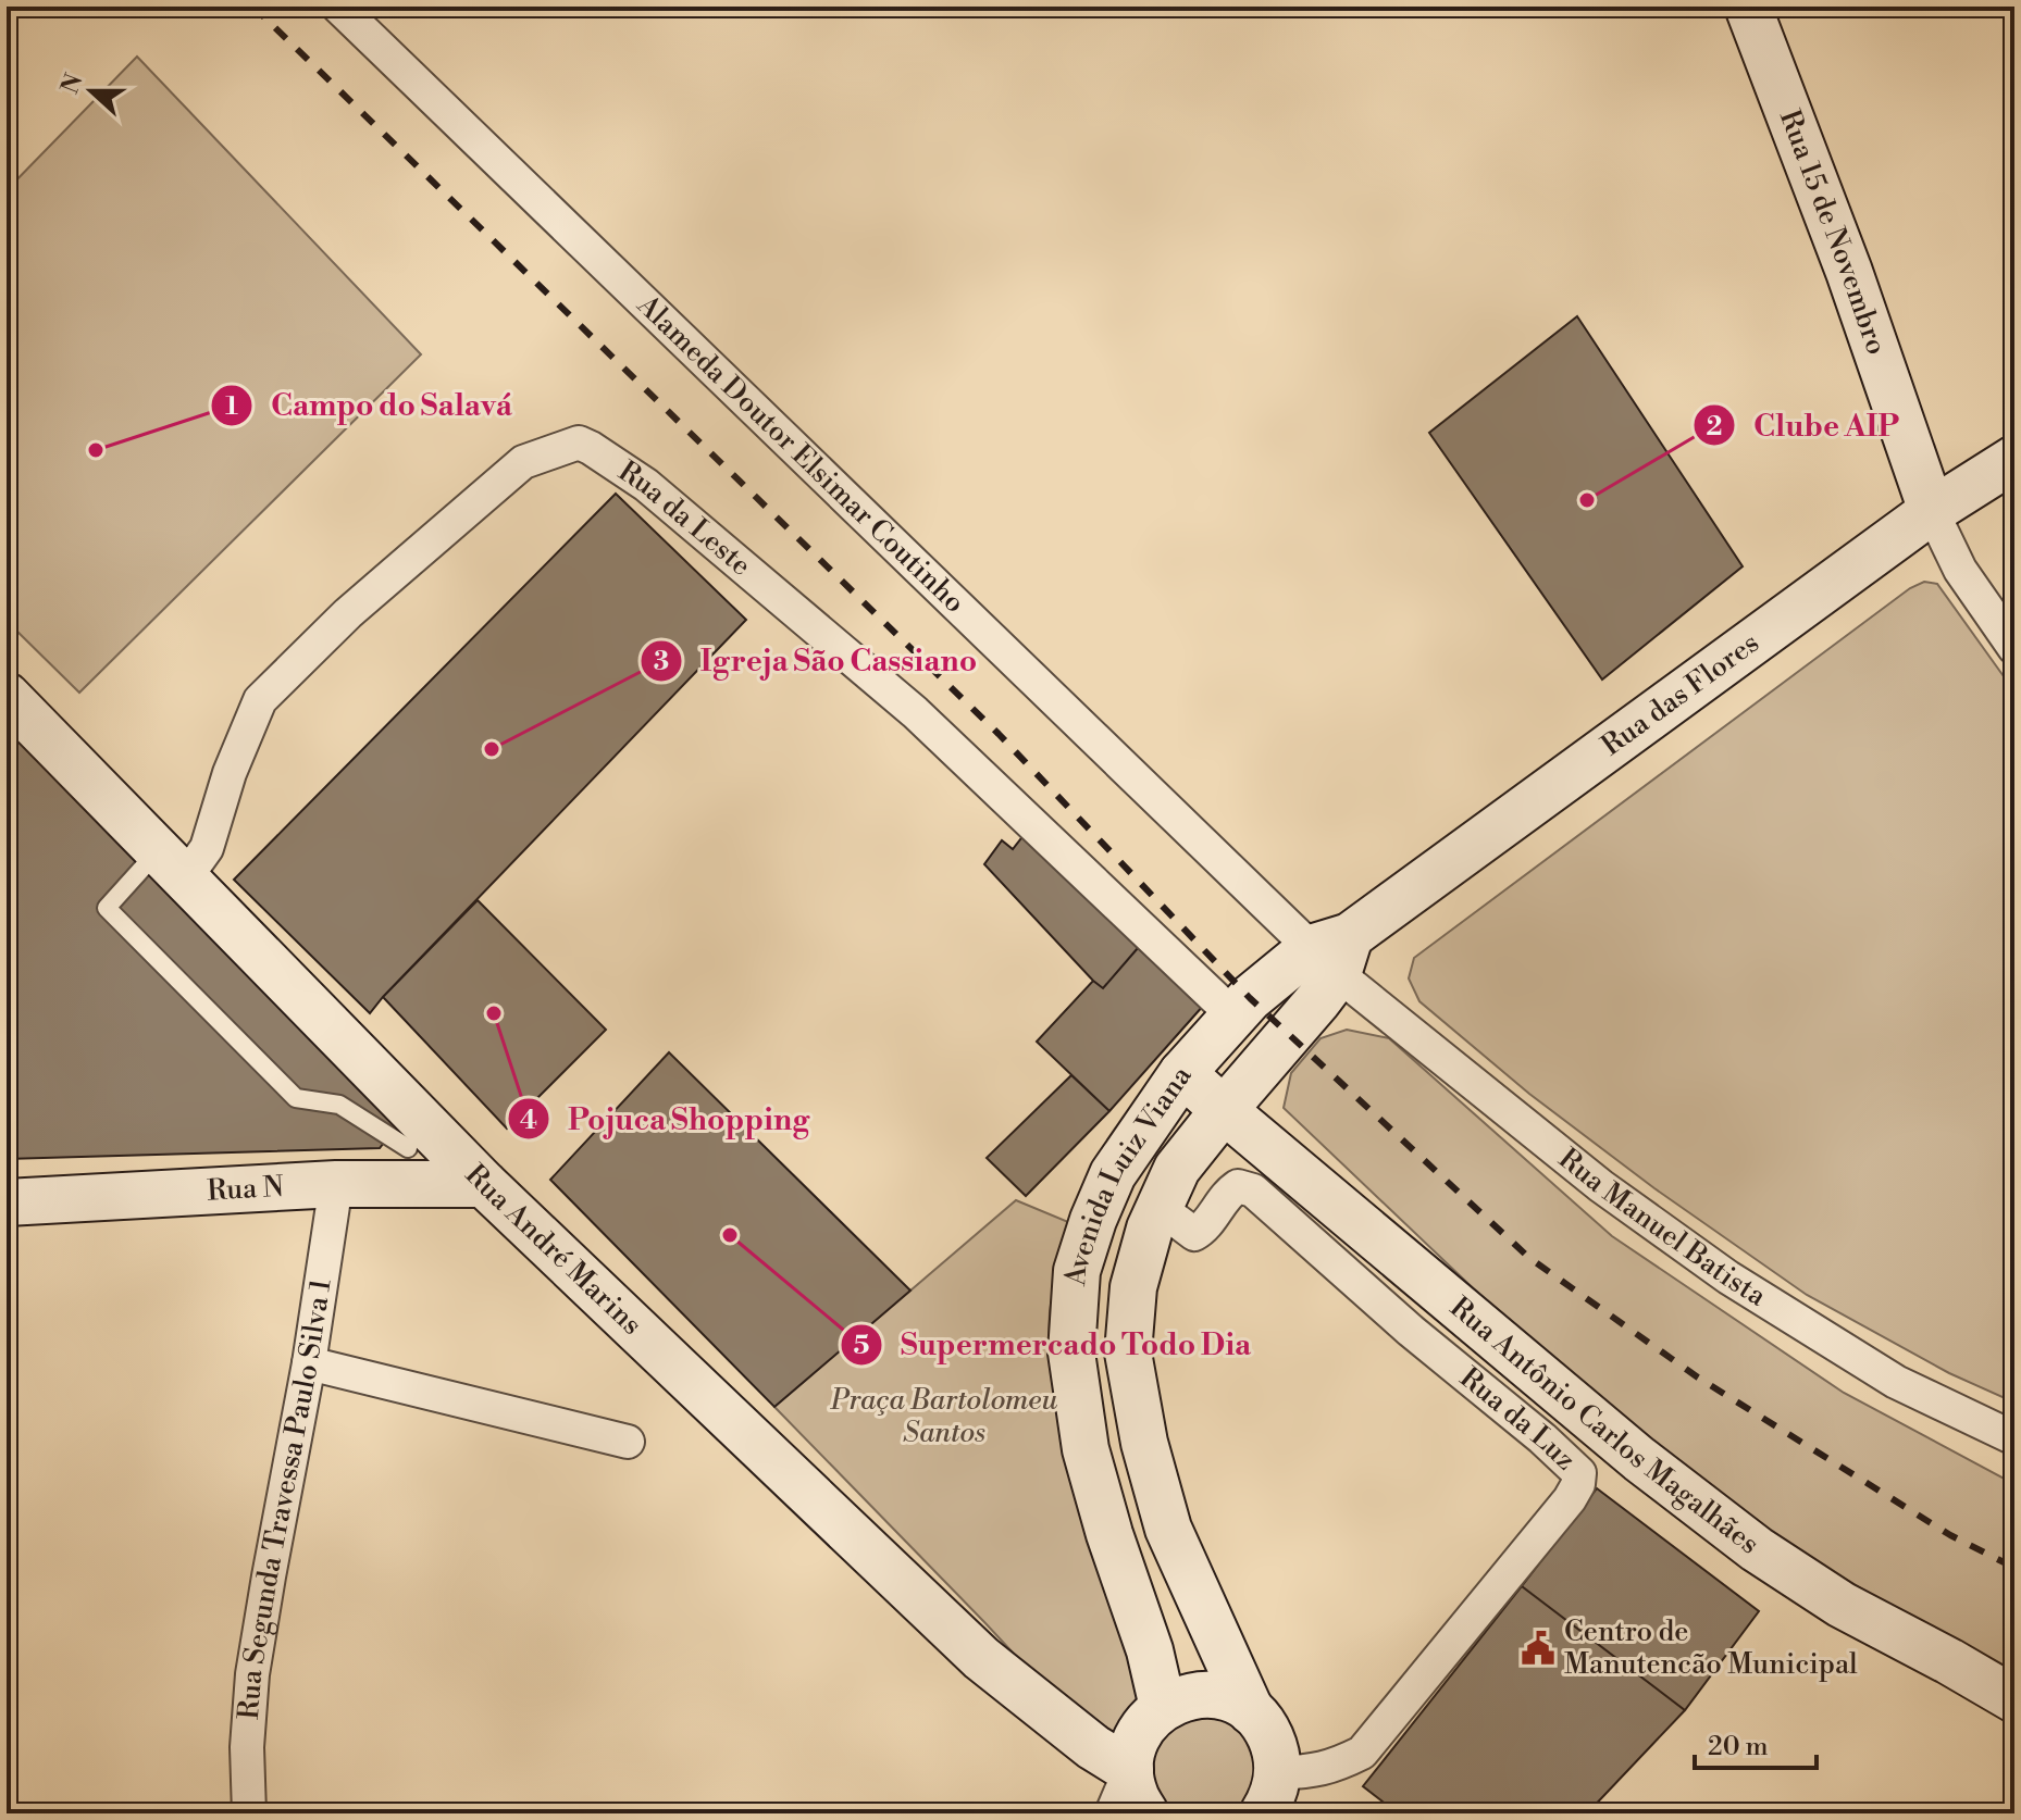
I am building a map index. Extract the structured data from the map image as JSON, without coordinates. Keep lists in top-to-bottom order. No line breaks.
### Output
{"streets":{"street":["Rua 15 de Novembro","Alameda Doutor Elsimar Coutinho","Rua da Leste","Rua das Flores","Avenida Luiz Viana","Rua N","Rua Manuel Batista","Rua André Marins","Rua da Luz","Rua Antônio Carlos Magalhães","Rua Segunda Travessa Paulo Silva 1"]},"crossings":[["Rua 15 de Novembro","Rua das Flores"],["Alameda Doutor Elsimar Coutinho","Rua das Flores"],["Alameda Doutor Elsimar Coutinho","Avenida Luiz Viana"],["Alameda Doutor Elsimar Coutinho","Rua Manuel Batista"],["Rua da Leste","Avenida Luiz Viana"],["Rua da Leste","Rua André Marins"],["Rua das Flores","Avenida Luiz Viana"],["Rua das Flores","Rua Manuel Batista"],["Avenida Luiz Viana","Rua Manuel Batista"],["Avenida Luiz Viana","Rua da Luz"],["Avenida Luiz Viana","Rua Antônio Carlos Magalhães"],["Rua N","Rua André Marins"],["Rua N","Rua Segunda Travessa Paulo Silva 1"]],"parks":["Praça Bartolomeu Santos"],"places":{"other":["Campo do Salavá","Clube AIP","Igreja São Cassiano","Pojuca Shopping","Supermercado Todo Dia"],"public building":["Centro de Manutencão Municipal"]},"scale_bar":"20 m","north":"left"}
